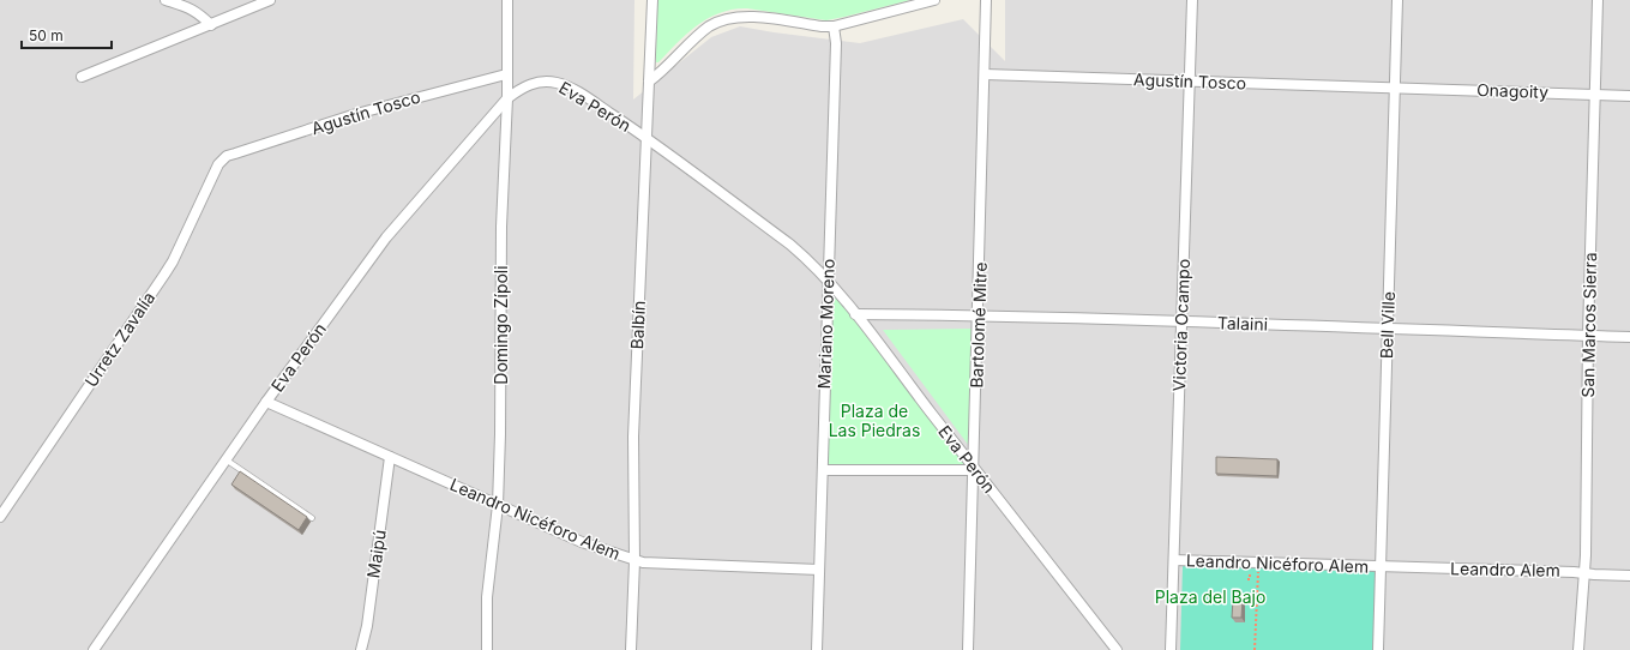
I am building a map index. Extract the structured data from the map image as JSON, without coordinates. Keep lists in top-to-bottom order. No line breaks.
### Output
{"streets":{"street":["Agustín Tosco","Onagoity","Eva Perón","Mariano Moreno","Talaini","Domingo Zípoli","Balbín","Bartolomé Mitre","Victoria Ocampo","Bell Ville","San Marcos Sierra","Urretz Zavalía","Leandro Nicéforo Alem","Maipú","Leandro Alem"]},"crossings":[["Agustín Tosco","Onagoity"],["Agustín Tosco","Domingo Zípoli"],["Agustín Tosco","Bartolomé Mitre"],["Agustín Tosco","Victoria Ocampo"],["Agustín Tosco","Bell Ville"],["Agustín Tosco","Urretz Zavalía"],["Onagoity","Bell Ville"],["Onagoity","San Marcos Sierra"],["Eva Perón","Mariano Moreno"],["Eva Perón","Talaini"],["Eva Perón","Domingo Zípoli"],["Eva Perón","Balbín"],["Eva Perón","Bartolomé Mitre"],["Eva Perón","Leandro Nicéforo Alem"],["Mariano Moreno","Leandro Nicéforo Alem"],["Talaini","Bartolomé Mitre"],["Talaini","Victoria Ocampo"],["Talaini","Bell Ville"],["Talaini","San Marcos Sierra"],["Domingo Zípoli","Leandro Nicéforo Alem"],["Balbín","Leandro Nicéforo Alem"],["Victoria Ocampo","Leandro Nicéforo Alem"],["Bell Ville","Leandro Nicéforo Alem"],["Bell Ville","Leandro Alem"],["San Marcos Sierra","Leandro Alem"],["Leandro Nicéforo Alem","Maipú"],["Leandro Nicéforo Alem","Leandro Alem"]],"parks":["Plaza de Las Piedras","Plaza del Bajo"],"scale_bar":"50 m"}
